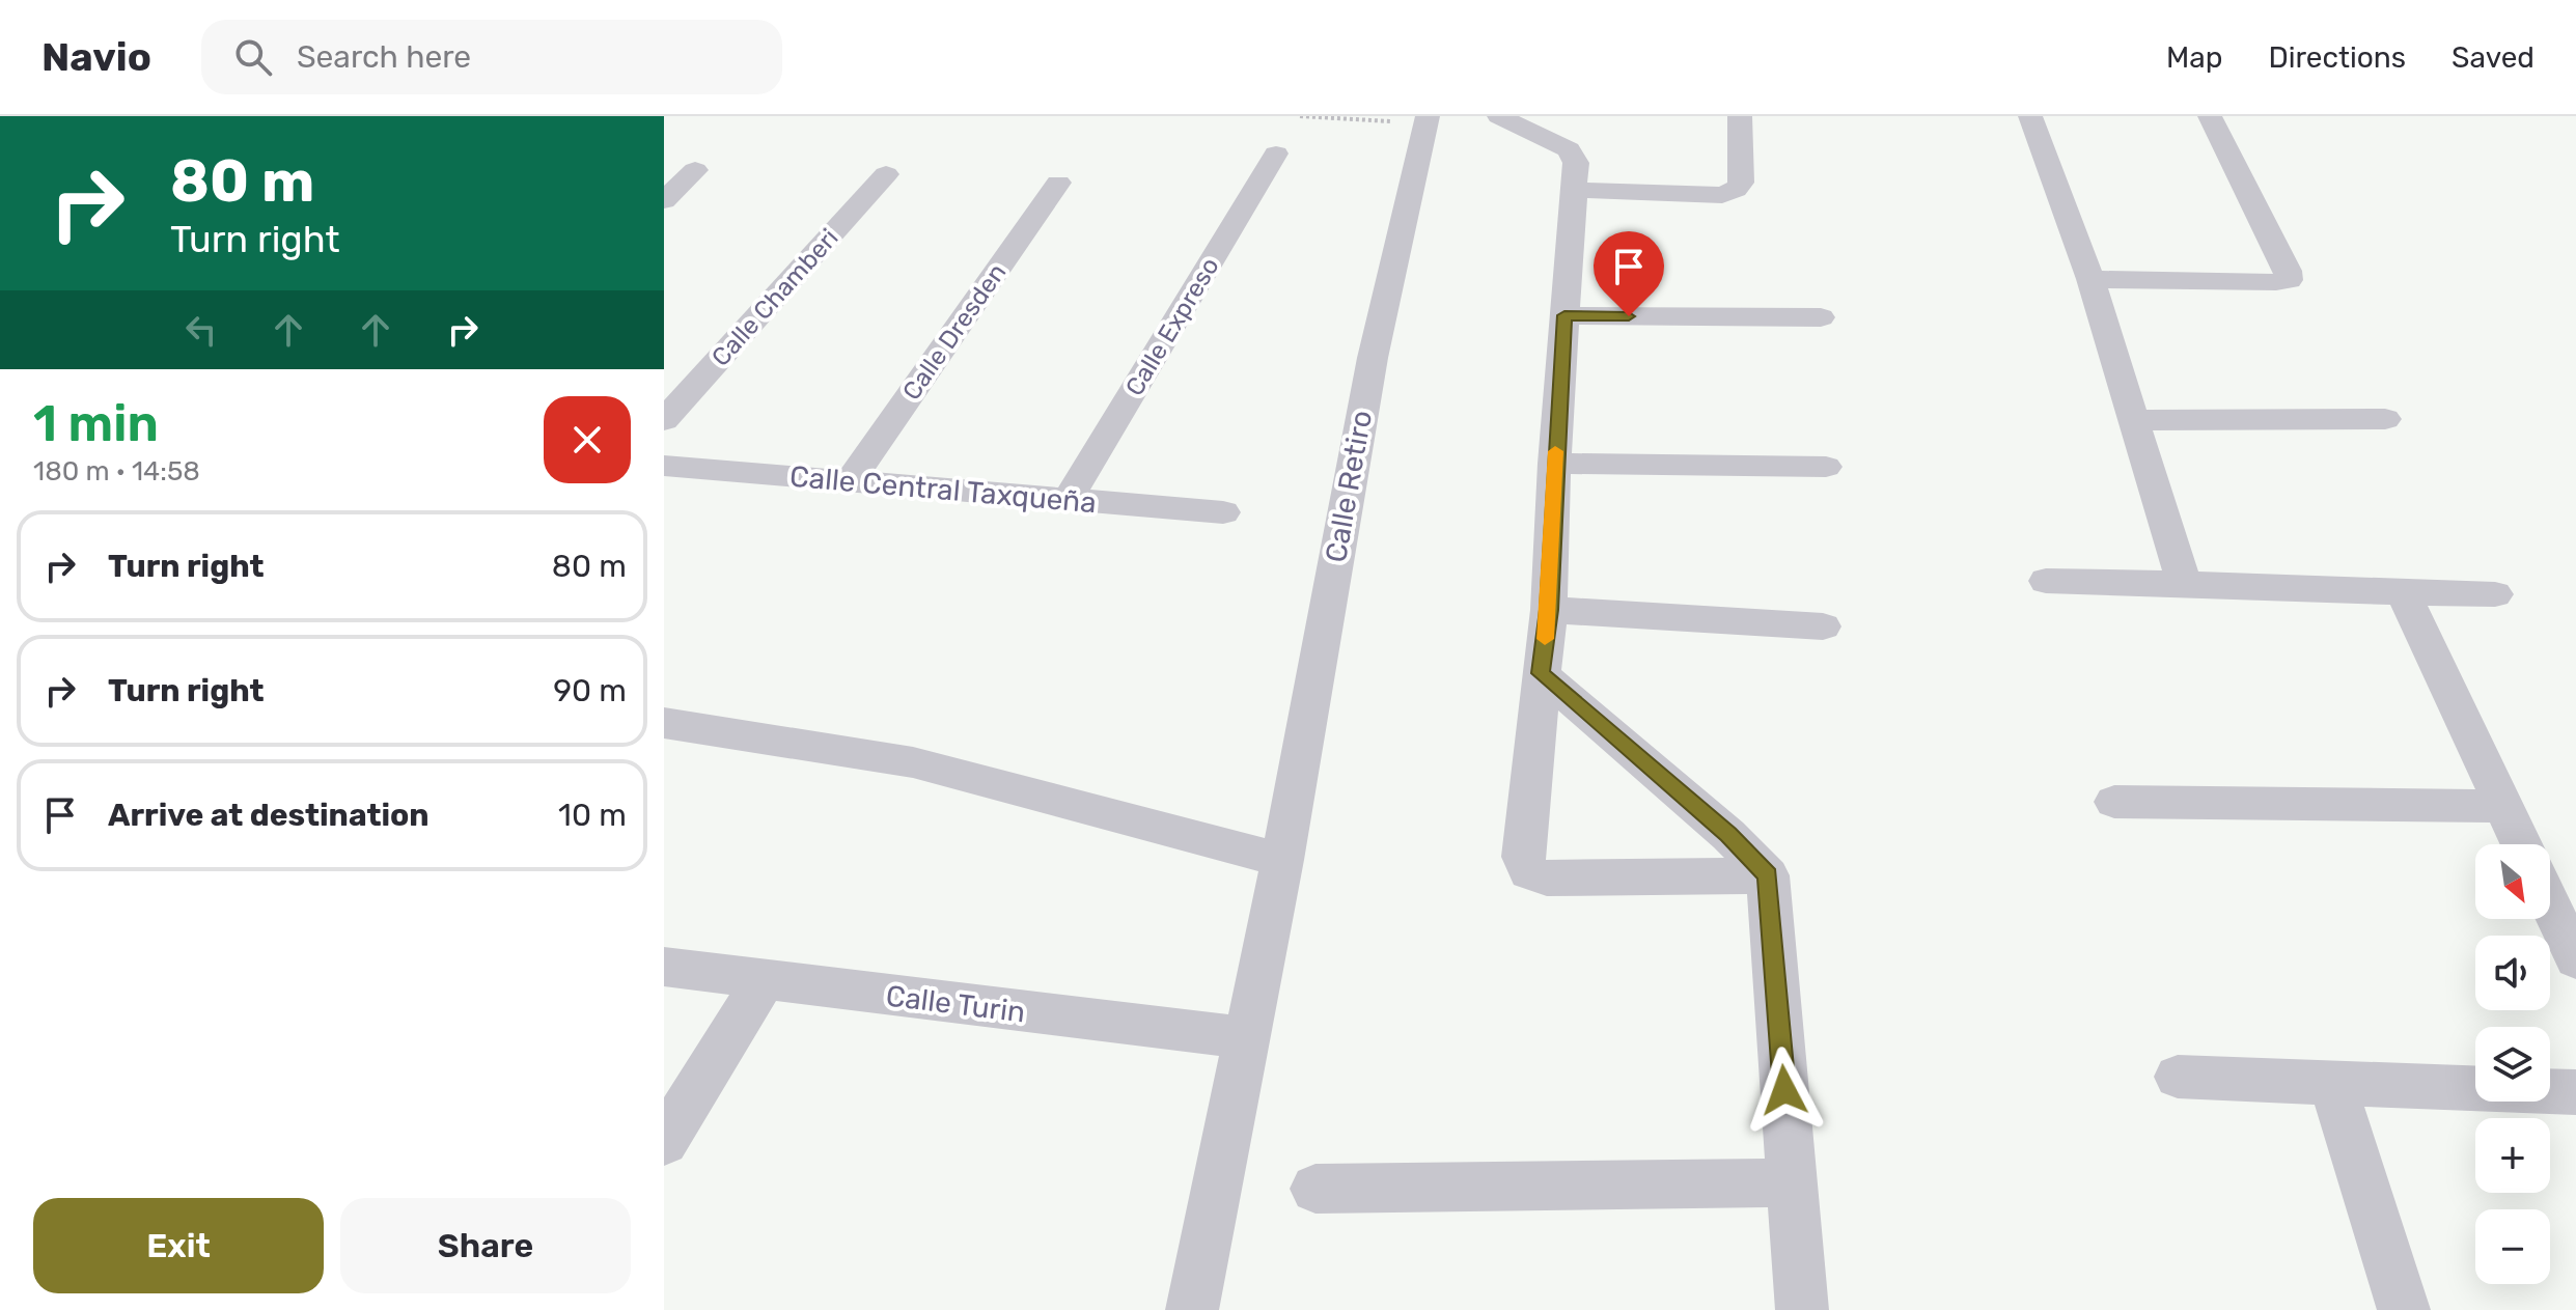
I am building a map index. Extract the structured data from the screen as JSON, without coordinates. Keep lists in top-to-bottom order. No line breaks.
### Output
{"streets":{"street":["Calle Chamberi","Calle Expreso","Calle Dresden","Calle Retiro","Calle Central Taxqueña","Calle Turin"]},"crossings":[["Calle Expreso","Calle Central Taxqueña"],["Calle Dresden","Calle Central Taxqueña"],["Calle Retiro","Calle Turin"]],"north":"bottom right","page":{"header":"Navio","search":"Search here","nav":["Map","Directions","Saved"],"turn":["80 m","Turn right"],"heading":["1 min","180 m · 14:58"],"list":[{"name":"Turn right","value":"80 m"},{"name":"Turn right","value":"90 m"},{"name":"Arrive at destination","value":"10 m"}],"map_buttons":["+","−"],"buttons":["Exit","Share"]}}
